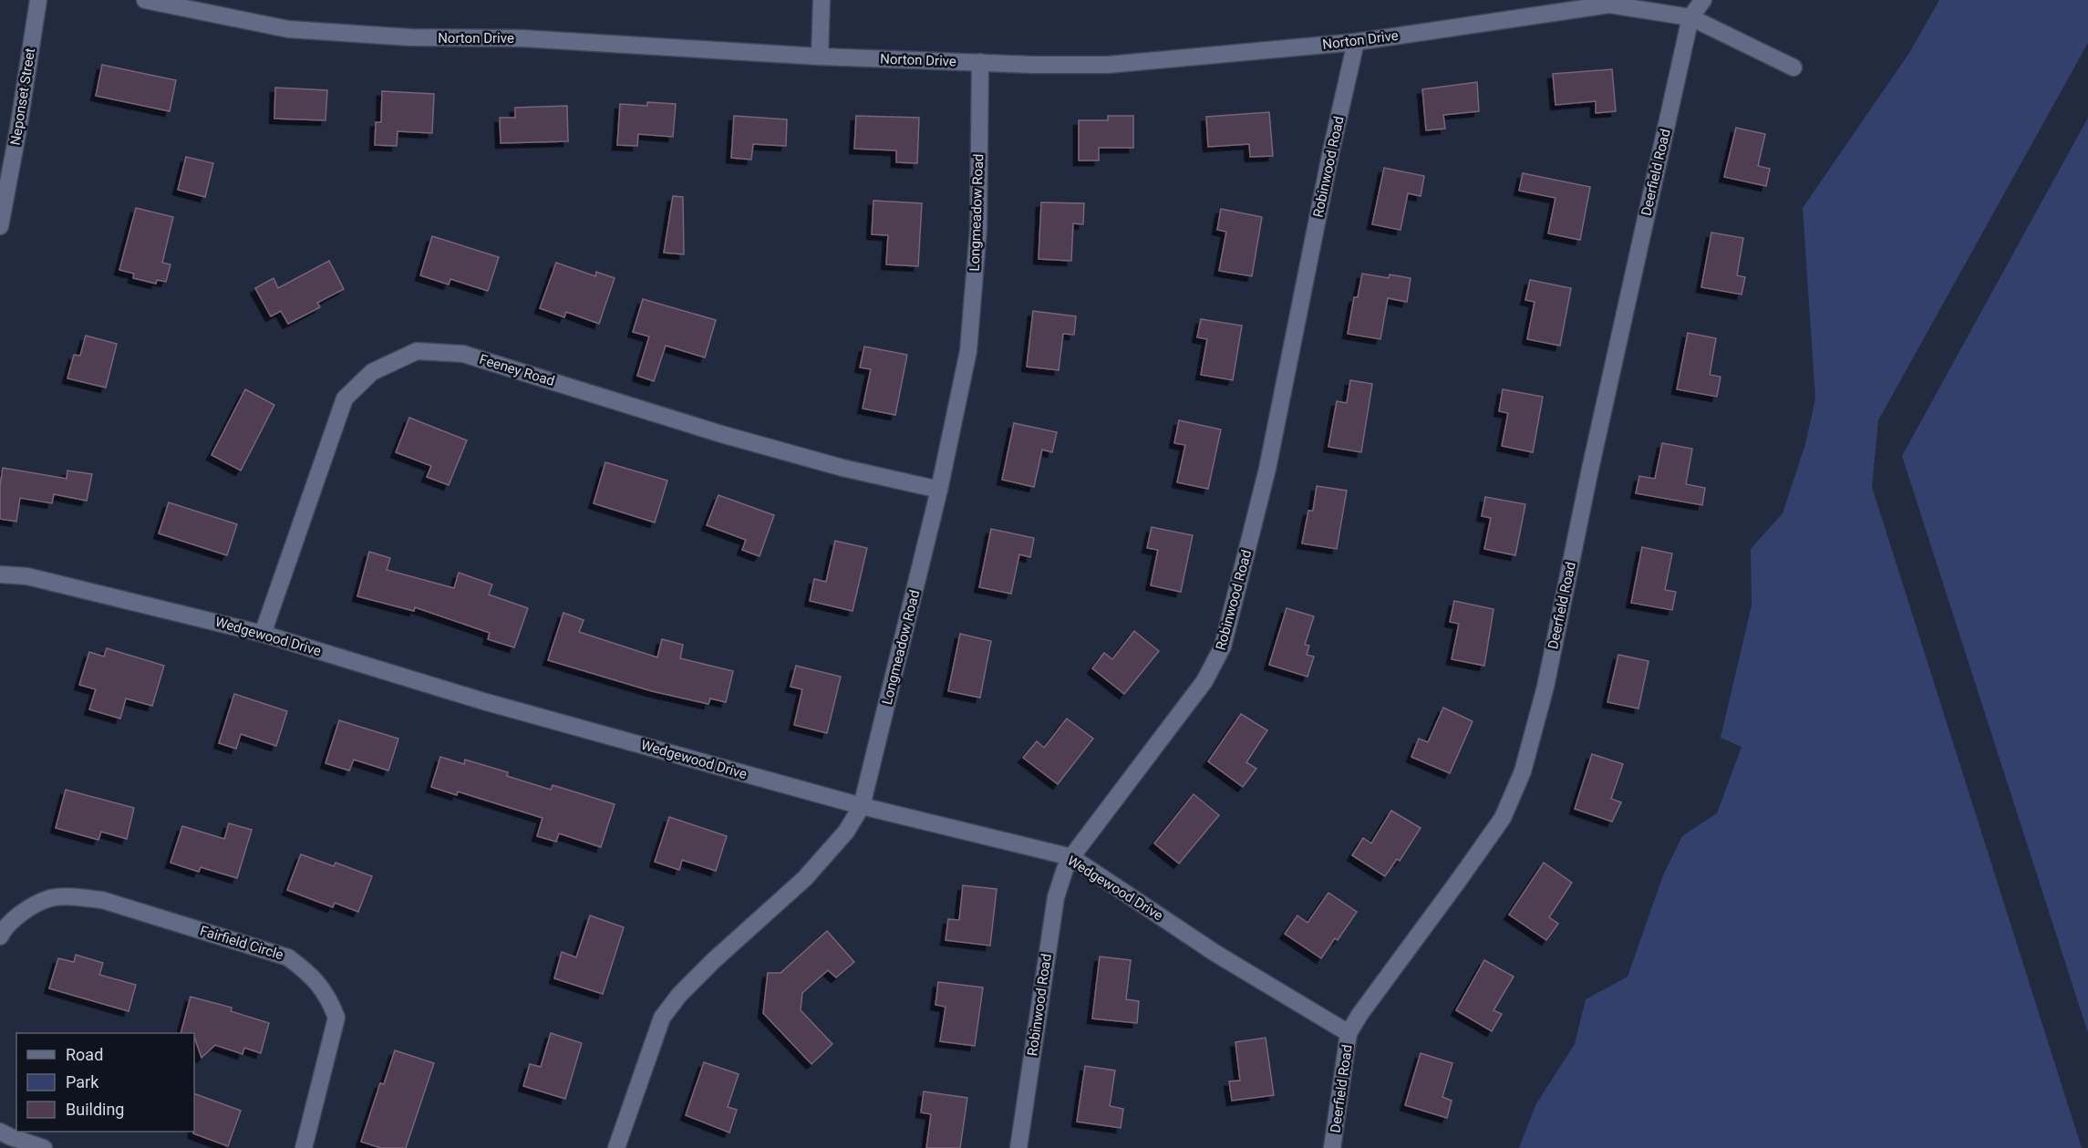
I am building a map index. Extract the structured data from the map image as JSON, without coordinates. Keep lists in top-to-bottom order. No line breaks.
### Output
{"streets":{"street":["Norton Drive","Neponset Street","Robinwood Road","Deerfield Road","Longmeadow Road","Feeney Road","Wedgewood Drive","Fairfield Circle"]},"crossings":[["Norton Drive","Robinwood Road"],["Norton Drive","Deerfield Road"],["Norton Drive","Longmeadow Road"],["Robinwood Road","Wedgewood Drive"],["Deerfield Road","Wedgewood Drive"],["Longmeadow Road","Feeney Road"],["Longmeadow Road","Wedgewood Drive"],["Feeney Road","Wedgewood Drive"]],"legend":["Road","Park","Building"]}
